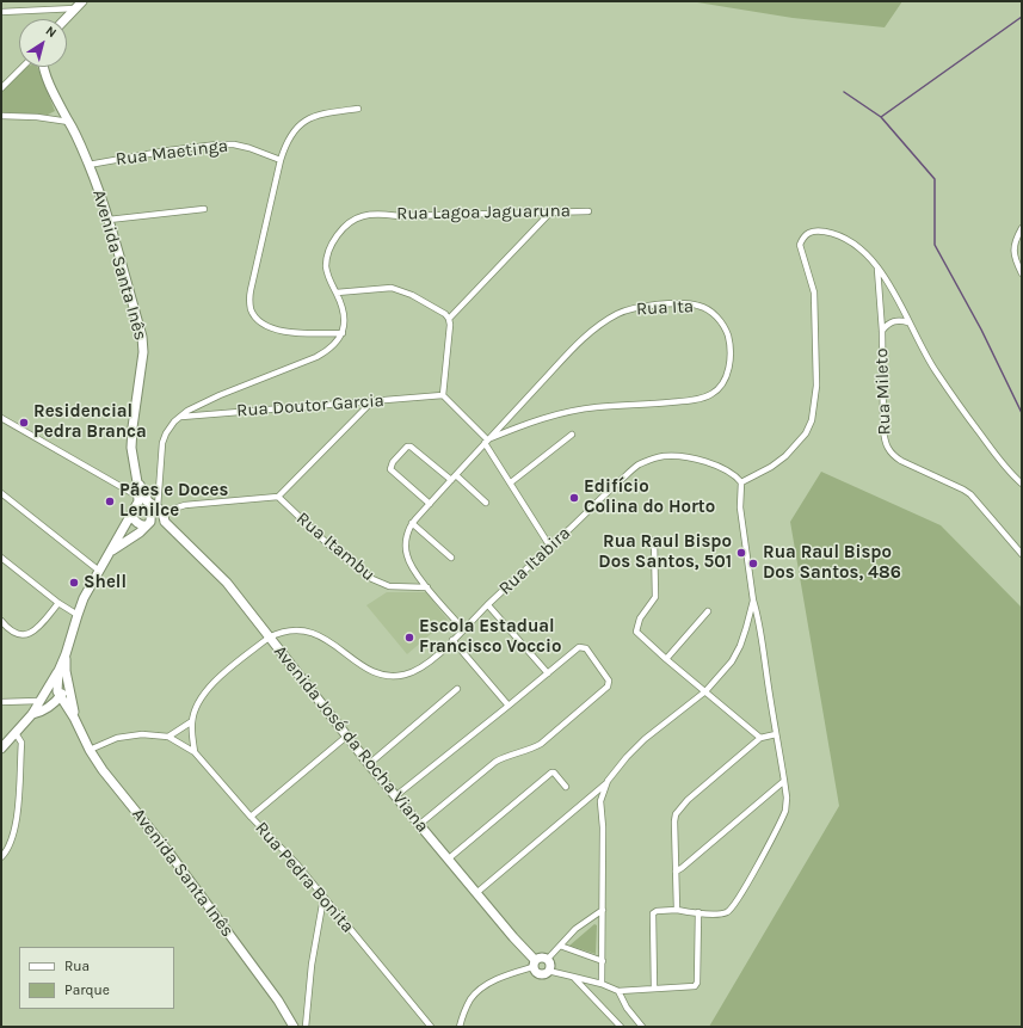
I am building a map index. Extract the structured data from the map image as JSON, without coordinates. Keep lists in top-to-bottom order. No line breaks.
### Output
{"streets":{"main road":["Avenida Santa Inês","Avenida José da Rocha Viana"],"street":["Rua Maetinga","Rua Lagoa Jaguaruna","Rua Ita","Rua Mileto","Rua Doutor Garcia","Rua Itambu","Rua Itabira","Rua Pedra Bonita"]},"crossings":[["Rua Maetinga","Avenida Santa Inês"],["Rua Ita","Rua Itambu"],["Rua Ita","Rua Itabira"],["Rua Itabira","Avenida José da Rocha Viana"]],"places":["Residencial Pedra Branca","Edifício Colina do Horto","Pães e Doces Lenilce","Rua Raul Bispo Dos Santos, 501","Rua Raul Bispo Dos Santos, 486","Shell","Escola Estadual Francisco Voccio"],"legend":["Rua","Parque"],"north":"top right"}
